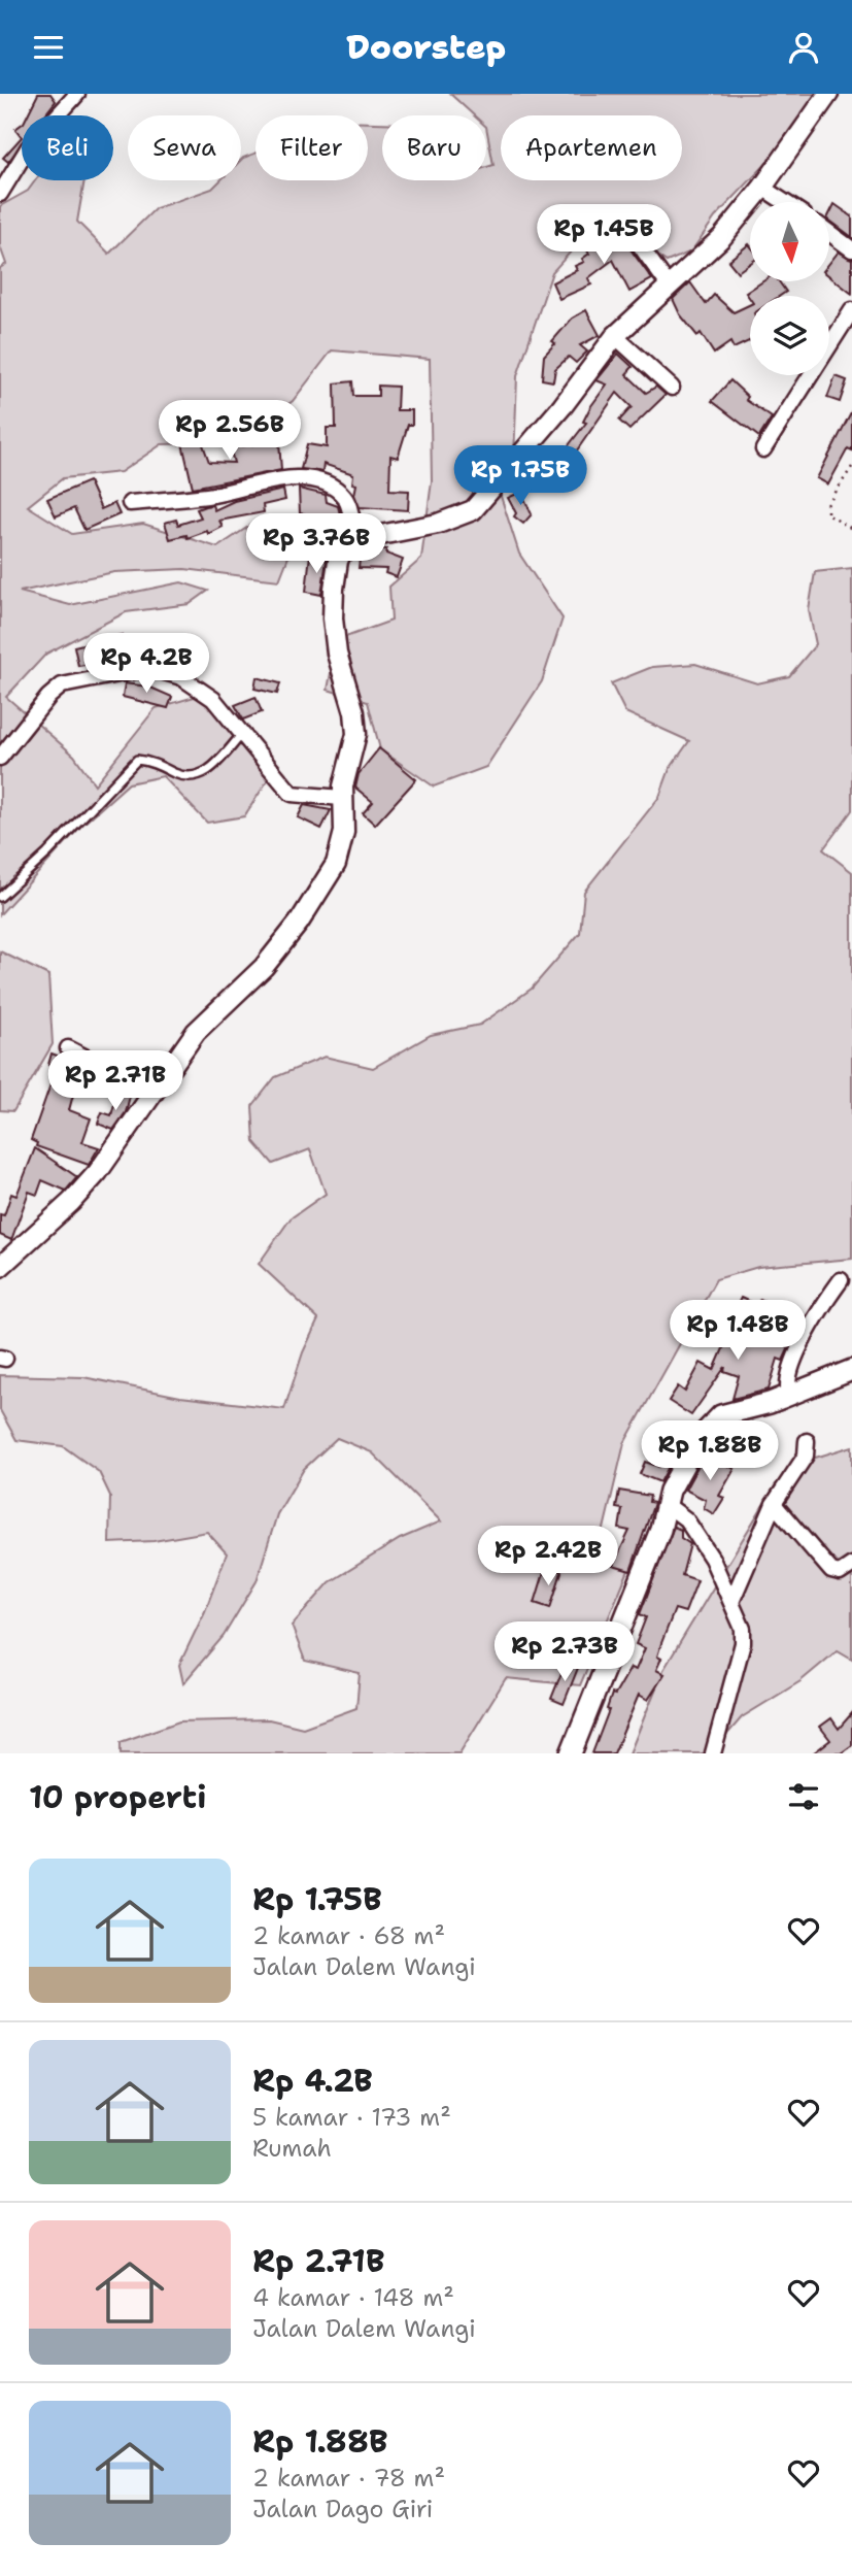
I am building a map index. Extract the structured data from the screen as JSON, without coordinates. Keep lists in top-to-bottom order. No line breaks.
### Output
{"north":"bottom","page":{"header":"Doorstep","chip":["Beli","Sewa","Filter","Baru","Apartemen"],"price":["Rp 1.45B","Rp 2.56B","Rp 1.75B","Rp 3.76B","Rp 4.2B","Rp 2.71B","Rp 1.48B","Rp 1.88B","Rp 2.42B","Rp 2.73B"],"heading":"10 properti","list":[{"name":"Rp 1.75B","note":"2 kamar · 68 m² · Jalan Dalem Wangi"},{"name":"Rp 4.2B","note":"5 kamar · 173 m² · Rumah"},{"name":"Rp 2.71B","note":"4 kamar · 148 m² · Jalan Dalem Wangi"},{"name":"Rp 1.88B","note":"2 kamar · 78 m² · Jalan Dago Giri"}]}}
